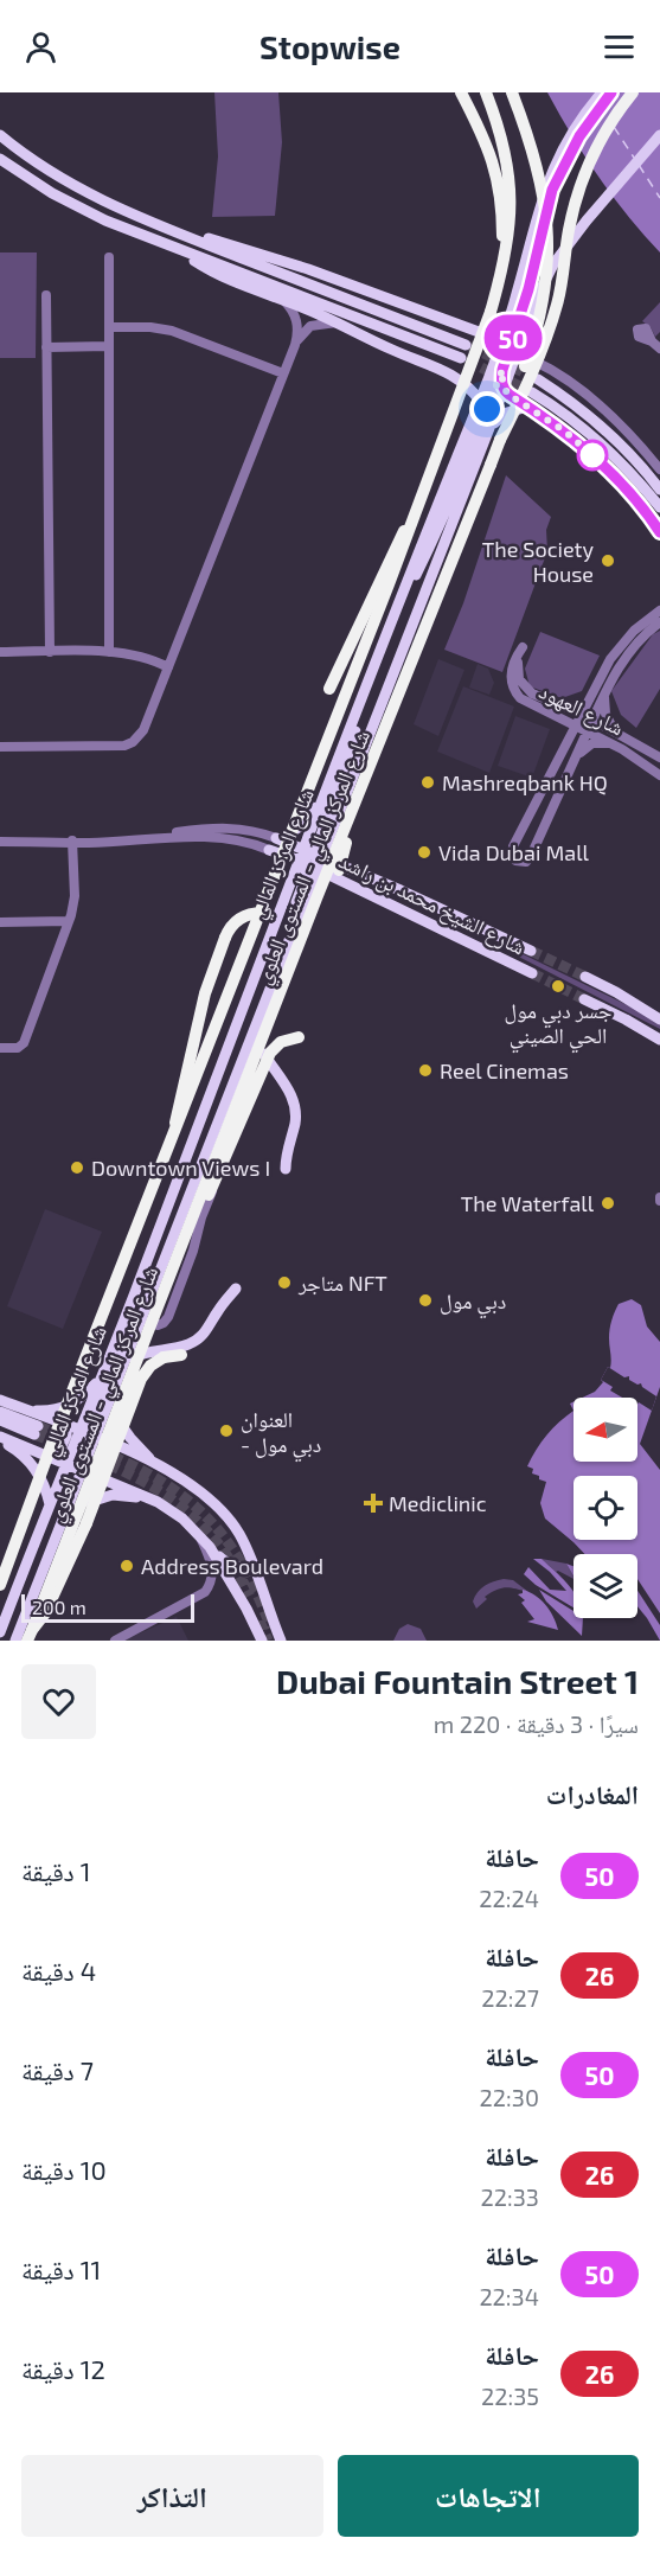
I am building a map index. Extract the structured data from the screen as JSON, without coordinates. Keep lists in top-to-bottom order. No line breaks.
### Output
{"streets":{"highway":["شارع المركز المالي - المستوى العلوي"],"main road":["شارع المركز المالي","شارع الشيخ محمد بن راشد"],"street":["شارع العهود"]},"crossings":[["شارع المركز المالي","شارع المركز المالي - المستوى العلوي"],["شارع المركز المالي","شارع الشيخ محمد بن راشد"]],"places":{"other":["The Society House","Mashreqbank HQ","Vida Dubai Mall","جسر دبي مول الحي الصيني","Reel Cinemas","Downtown Views I","The Waterfall","متاجر NFT","دبي مول","العنوان - دبي مول","Address Boulevard"],"health":["Mediclinic"]},"lines":["bus line 50"],"scale_bar":"200 m","north":"left","page":{"header":"Stopwise","on_map":"50","scale":"200 m","heading":[["Dubai Fountain Street 1","سيرًا · 3 دقيقة · 220 m"],"المغادرات"],"list":[{"mark":"50","name":"حافلة","note":"22:24","value":"1 دقيقة"},{"mark":"26","name":"حافلة","note":"22:27","value":"4 دقيقة"},{"mark":"50","name":"حافلة","note":"22:30","value":"7 دقيقة"},{"mark":"26","name":"حافلة","note":"22:33","value":"10 دقيقة"},{"mark":"50","name":"حافلة","note":"22:34","value":"11 دقيقة"},{"mark":"26","name":"حافلة","note":"22:35","value":"12 دقيقة"}],"buttons":["الاتجاهات","التذاكر"]}}
